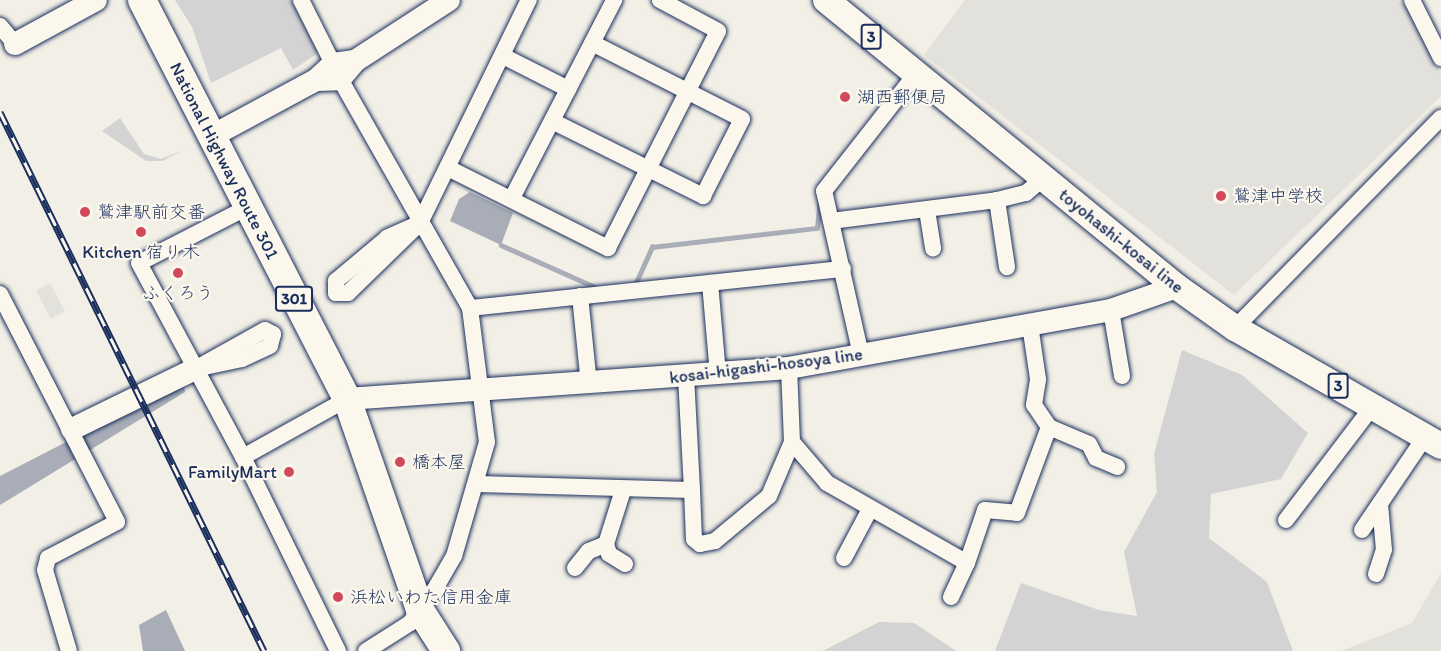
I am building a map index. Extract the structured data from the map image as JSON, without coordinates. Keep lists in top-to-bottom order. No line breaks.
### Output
{"streets":{"highway":["National Highway Route 301","301"],"main road":["3","toyohashi-kosai line","kosai-higashi-hosoya line"]},"crossings":[["National Highway Route 301","kosai-higashi-hosoya line"],["toyohashi-kosai line","kosai-higashi-hosoya line"]],"places":["湖西郵便局","鷲津中学校","鷲津駅前交番","Kitchen 宿り木","ふくろう","橋本屋","FamilyMart","浜松いわた信用金庫"]}
